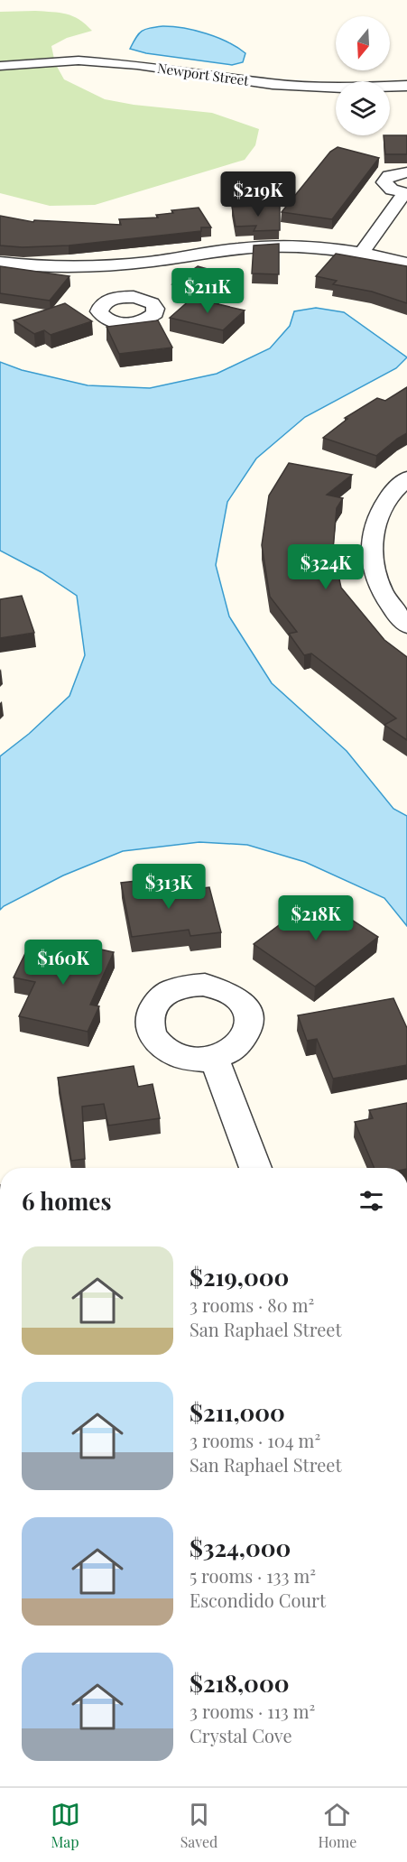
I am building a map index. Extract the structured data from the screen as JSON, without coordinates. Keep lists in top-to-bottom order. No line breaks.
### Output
{"streets":{"street":["Newport Street"]},"north":"bottom","page":{"price":["$219K","$211K","$324K","$313K","$218K","$160K"],"heading":"6 homes","list":[{"name":"$219,000","note":"3 rooms · 80 m² · San Raphael Street"},{"name":"$211,000","note":"3 rooms · 104 m² · San Raphael Street"},{"name":"$324,000","note":"5 rooms · 133 m² · Escondido Court"},{"name":"$218,000","note":"3 rooms · 113 m² · Crystal Cove"}],"tabs":["Map","Saved","Home"]}}
